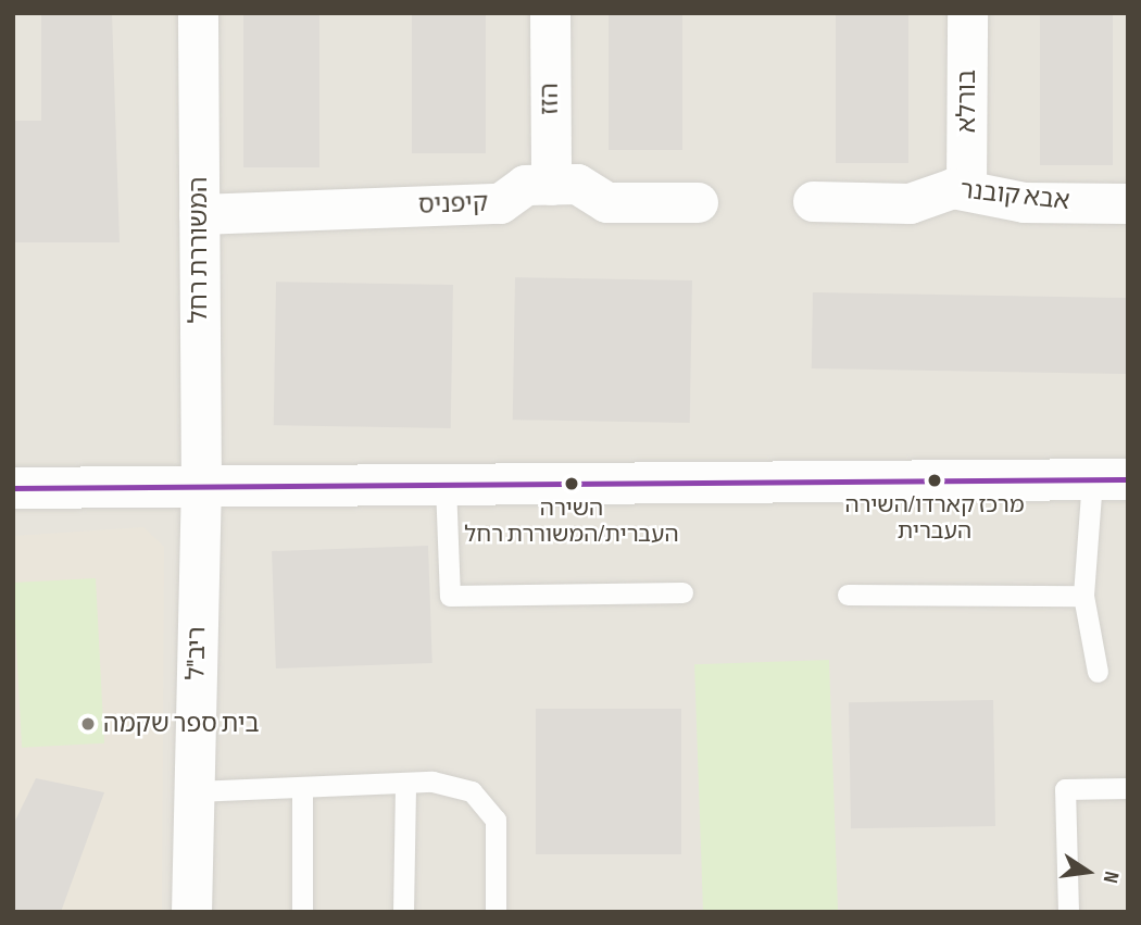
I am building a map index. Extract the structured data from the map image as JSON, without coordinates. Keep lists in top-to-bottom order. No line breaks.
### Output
{"streets":{"street":["הזז","בורלא","אבא קובנר","קיפניס","המשוררת רחל","ריב\"ל"]},"crossings":[["הזז","קיפניס"],["בורלא","אבא קובנר"],["קיפניס","המשוררת רחל"],["המשוררת רחל","ריב\"ל"]],"places":["מרכז קארדו/השירה העברית","השירה העברית/המשוררת רחל","בית ספר שקמה"],"north":"right"}
